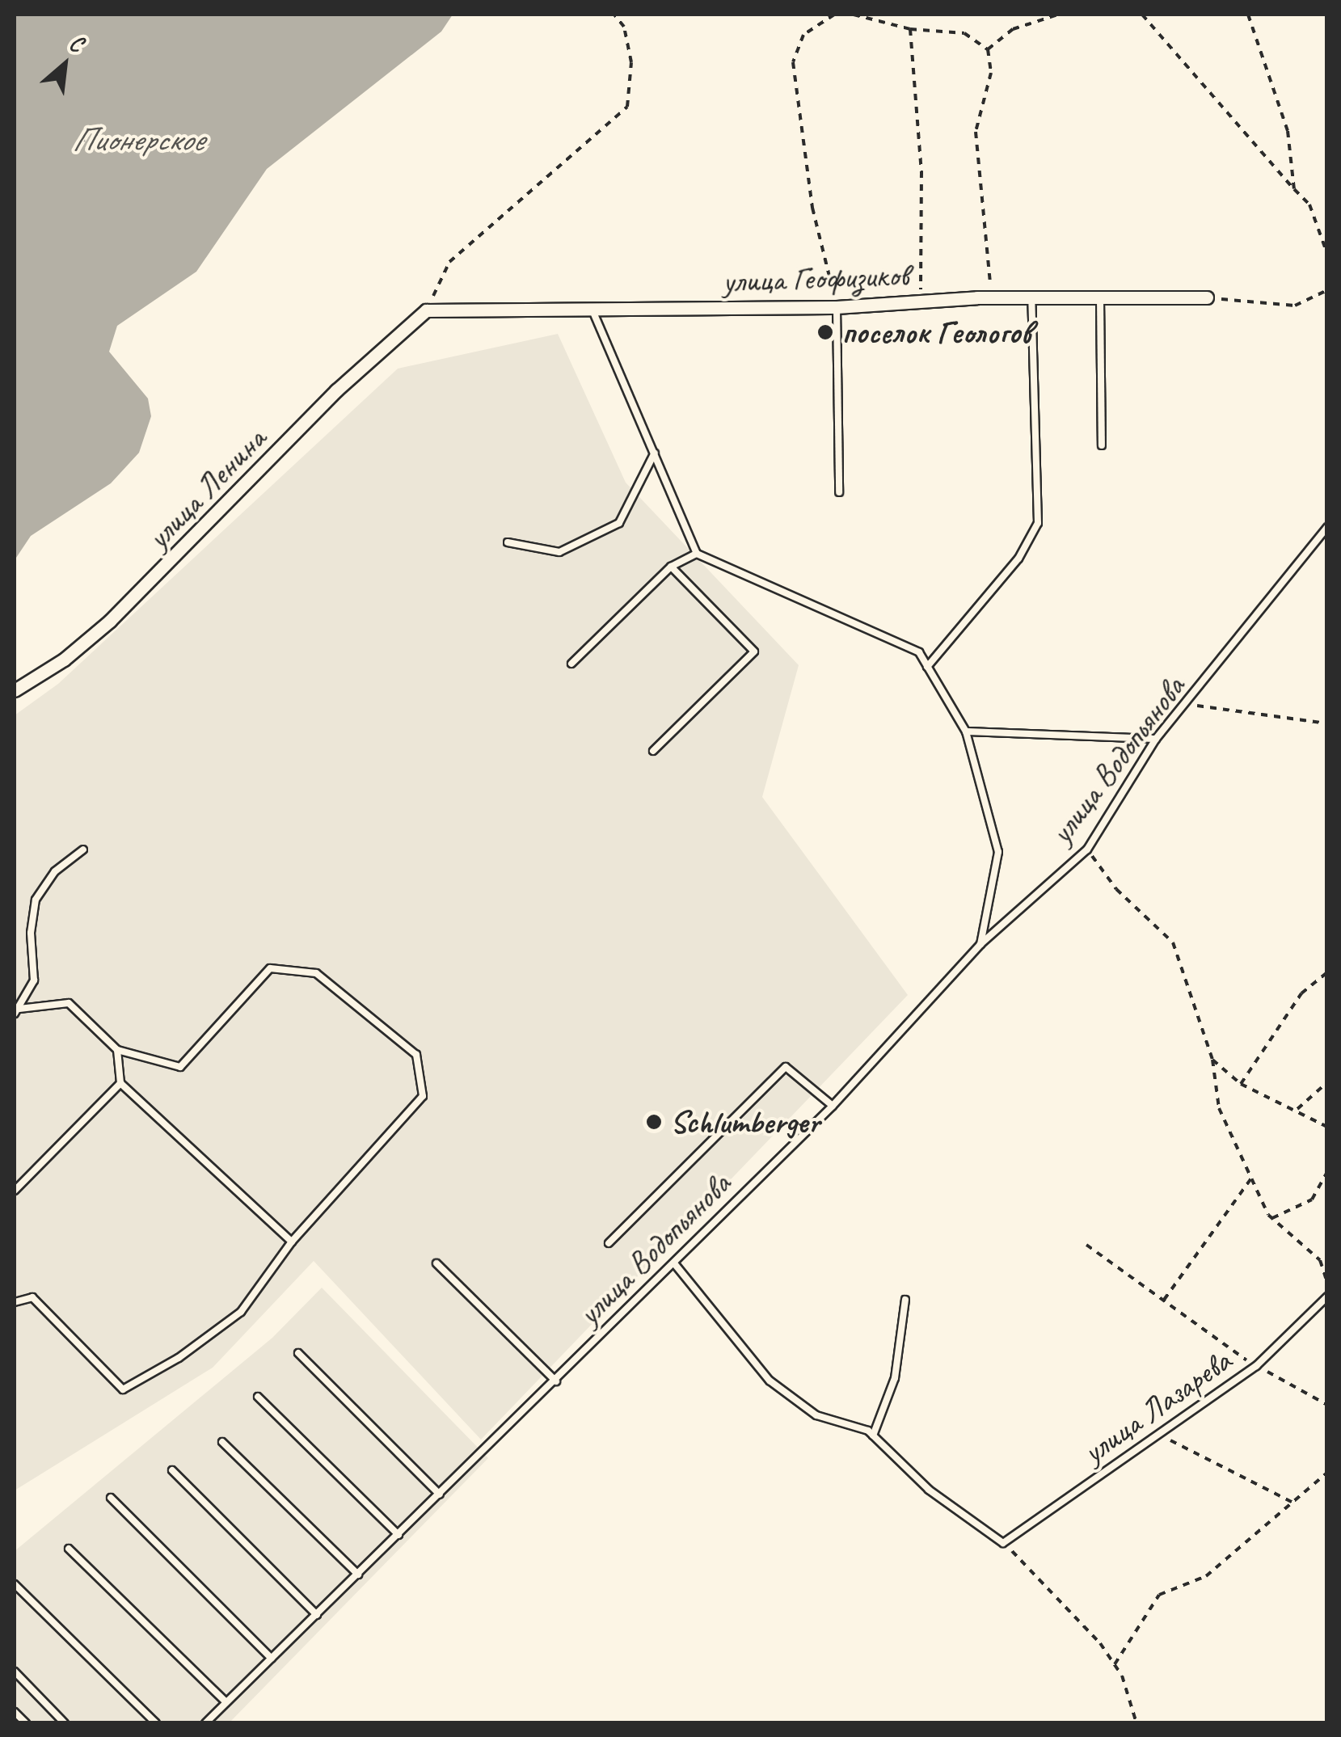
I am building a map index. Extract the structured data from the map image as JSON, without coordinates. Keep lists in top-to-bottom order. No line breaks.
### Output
{"streets":{"street":["улица Геофизиков","улица Ленина"],"lane":["улица Водопьянова","улица Лазарева"]},"crossings":[["улица Геофизиков","улица Ленина"]],"water":["Пионерское"],"places":["поселок Геологов","Schlumberger"],"north":"top right"}
